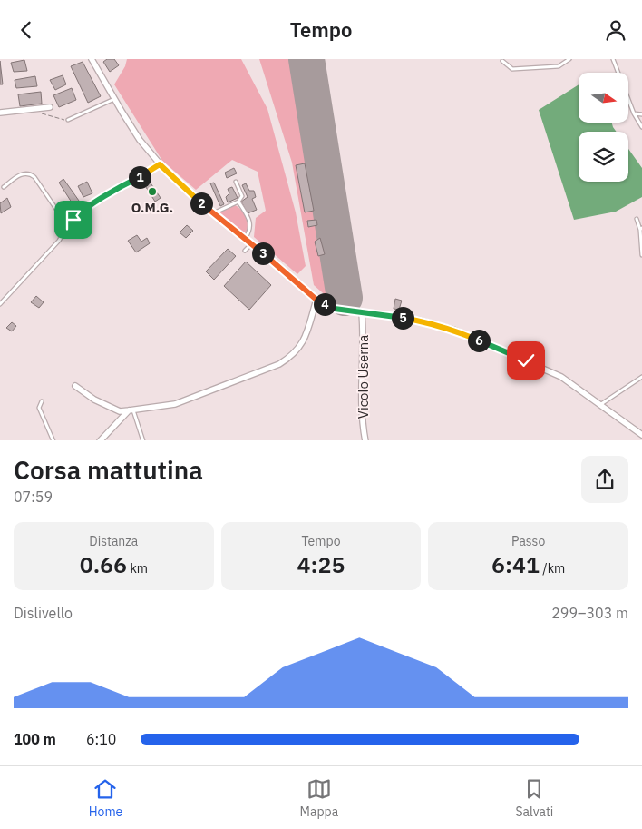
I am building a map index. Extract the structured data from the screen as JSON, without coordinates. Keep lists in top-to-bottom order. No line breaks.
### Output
{"streets":{"street":["Vicolo Userna"]},"places":["O.M.G."],"north":"right","page":{"header":"Tempo","pins":["1","2","3","4","5","6"],"heading":["Corsa mattutina","07:59"],"stats":[["Distanza","0.66 km"],["Tempo","4:25"],["Passo","6:41 /km"]],"chart":["Dislivello","299–303 m"],"list":[{"name":"100 m","note":"6:10"}],"tabs":["Home","Mappa","Salvati"]}}
